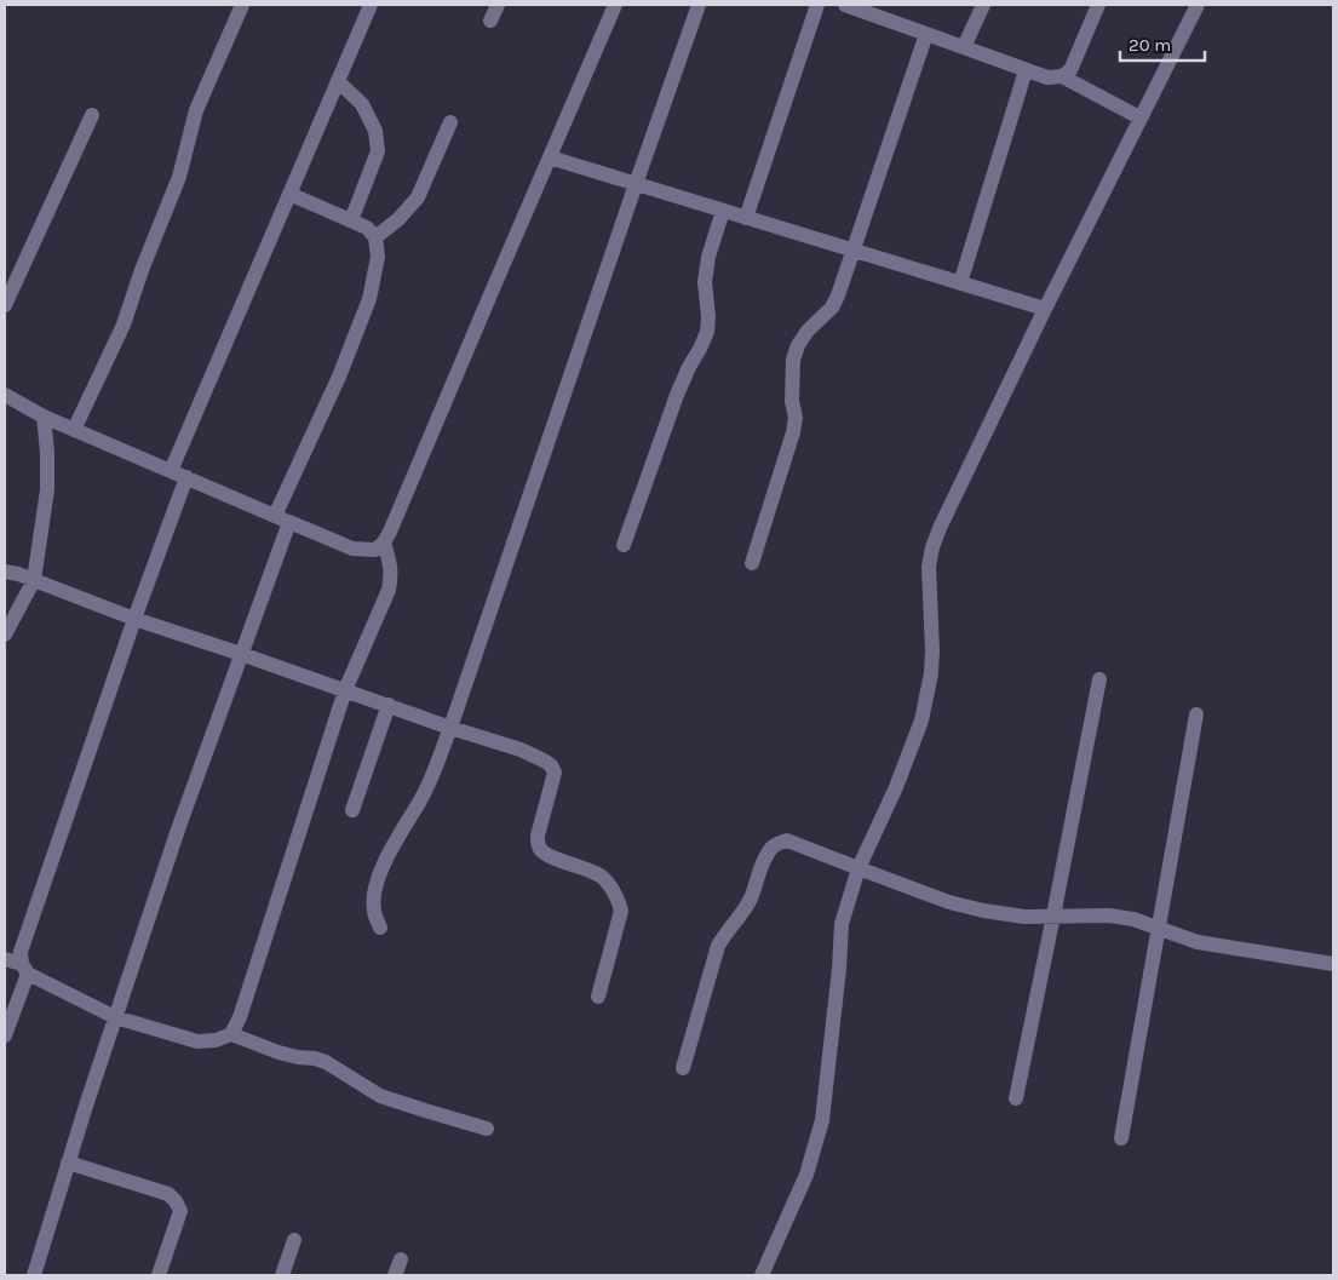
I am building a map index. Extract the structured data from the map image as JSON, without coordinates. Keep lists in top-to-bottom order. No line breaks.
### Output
{"scale_bar":"20 m"}
